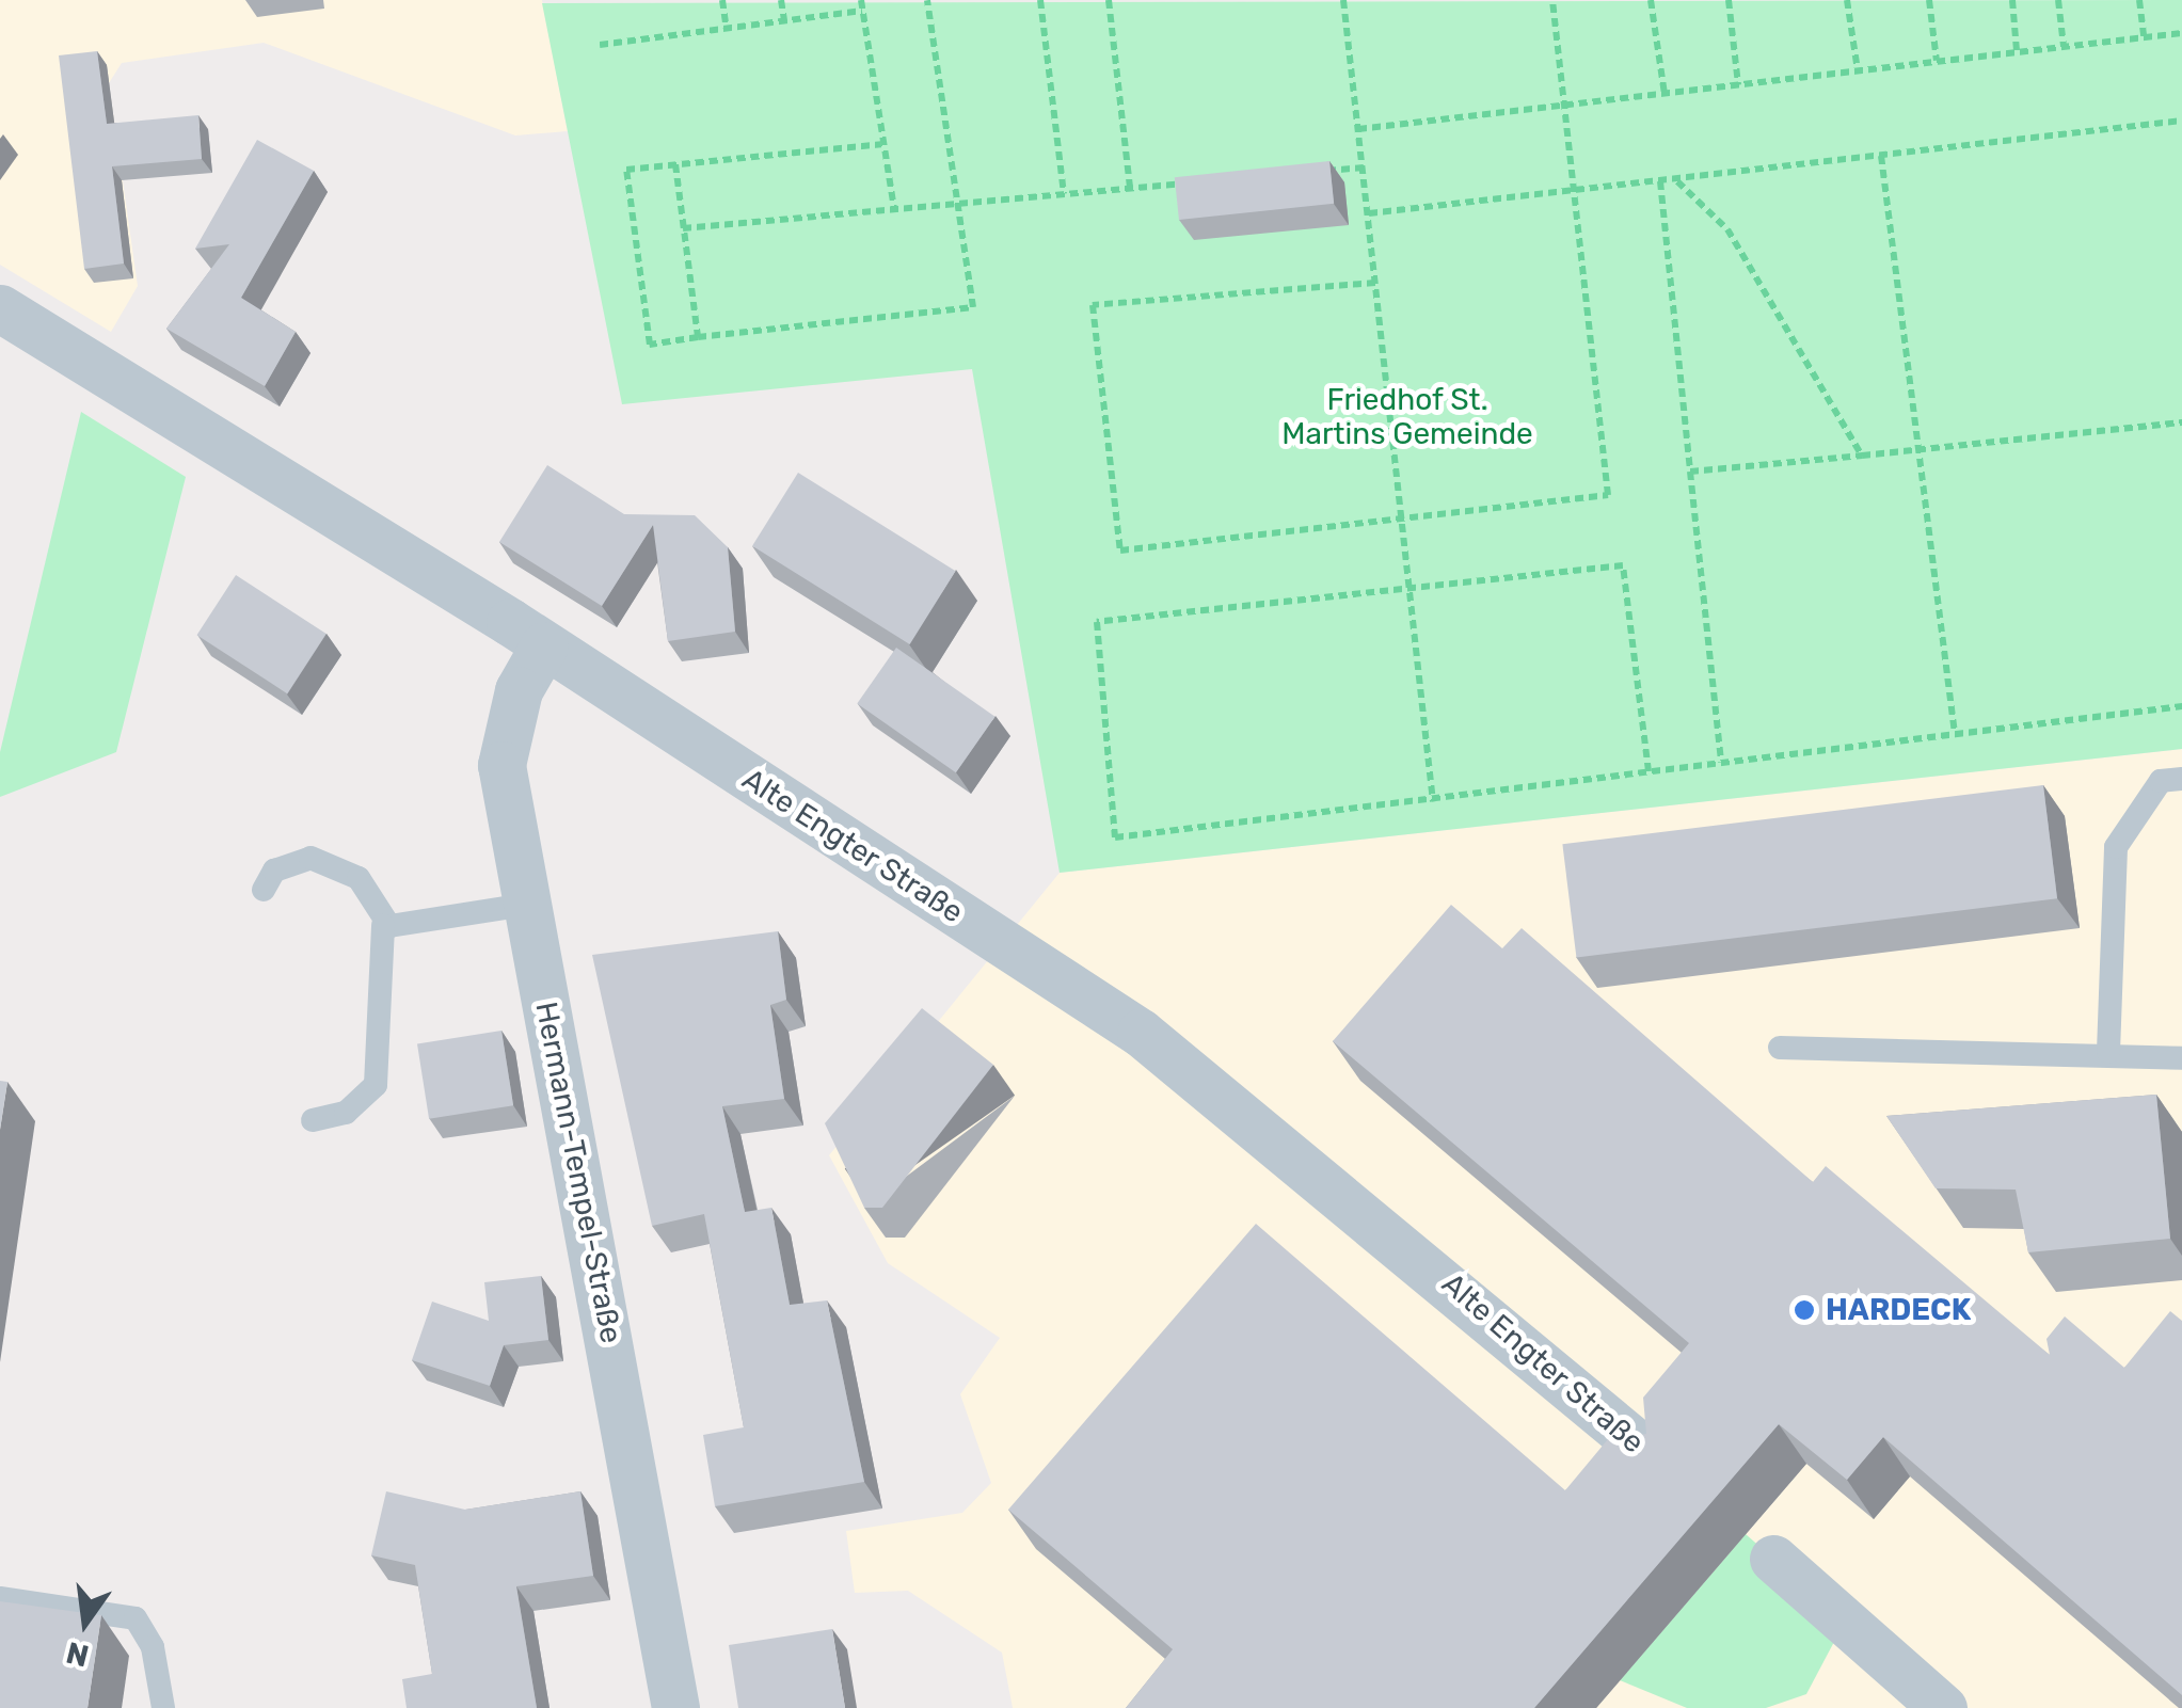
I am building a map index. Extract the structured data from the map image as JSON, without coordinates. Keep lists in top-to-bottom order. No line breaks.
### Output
{"streets":{"street":["Alte Engter Straße","Hermann-Tempel-Straße"]},"crossings":[["Alte Engter Straße","Hermann-Tempel-Straße"]],"parks":["Friedhof St. Martins Gemeinde"],"places":["HARDECK"],"north":"bottom"}
